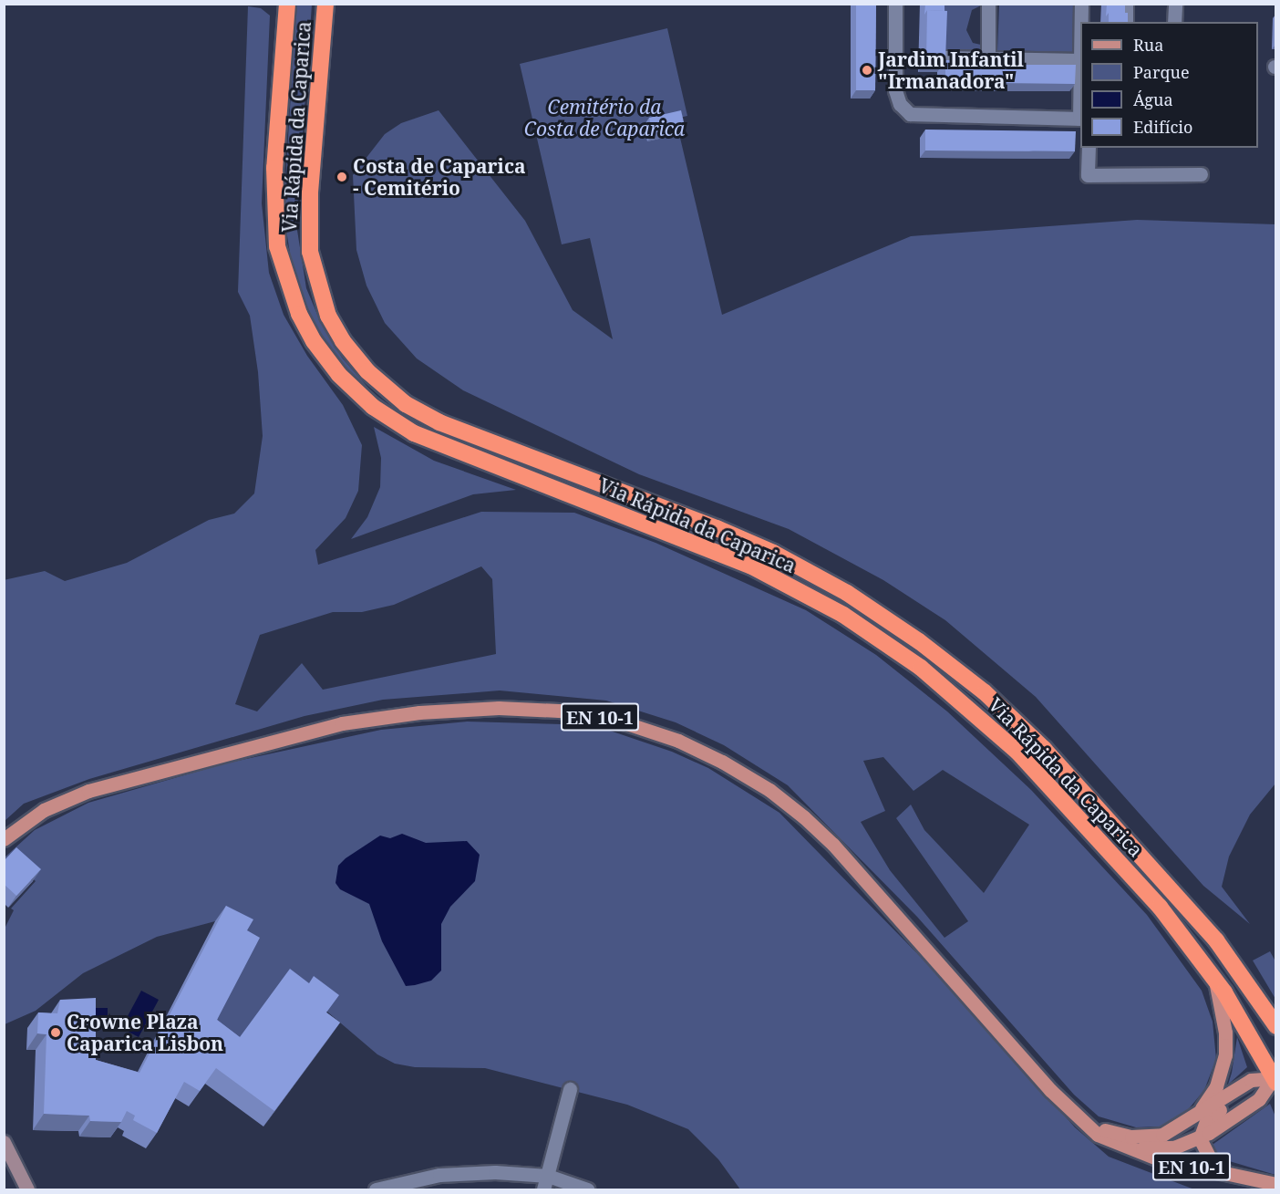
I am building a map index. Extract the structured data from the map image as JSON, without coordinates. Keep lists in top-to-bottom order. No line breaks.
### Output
{"streets":{"highway":["Via Rápida da Caparica"],"main road":["EN 10-1"]},"crossings":[["Via Rápida da Caparica","EN 10-1"]],"parks":["Cemitério da Costa de Caparica"],"places":["Jardim Infantil \"Irmanadora\"","Costa de Caparica - Cemitério","Crowne Plaza Caparica Lisbon"],"legend":["Rua","Parque","Água","Edifício"]}
